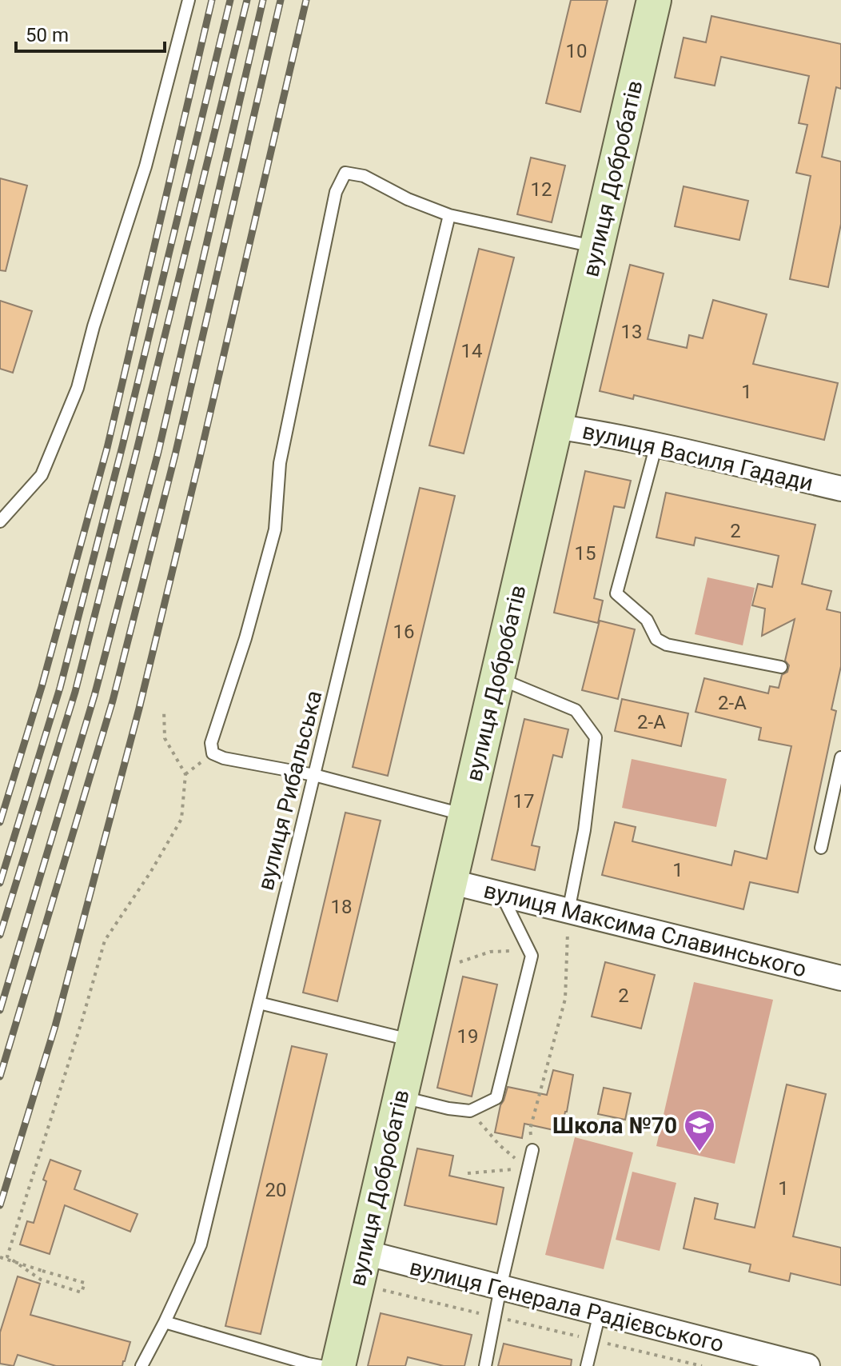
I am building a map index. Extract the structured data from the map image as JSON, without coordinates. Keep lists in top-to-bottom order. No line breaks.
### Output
{"streets":{"street":["вулиця Добробатів","вулиця Василя Гадади","вулиця Максима Славинського","вулиця Генерала Радієвського"],"lane":["вулиця Рибальська"]},"crossings":[["вулиця Добробатів","вулиця Василя Гадади"],["вулиця Добробатів","вулиця Максима Славинського"],["вулиця Добробатів","вулиця Генерала Радієвського"]],"places":{"school or university":["Школа №70"]},"house_numbers":["10","12","13","14","1","2","15","16","2-А","2-А","17","1","18","2","19","1","20"],"scale_bar":"50 m"}
